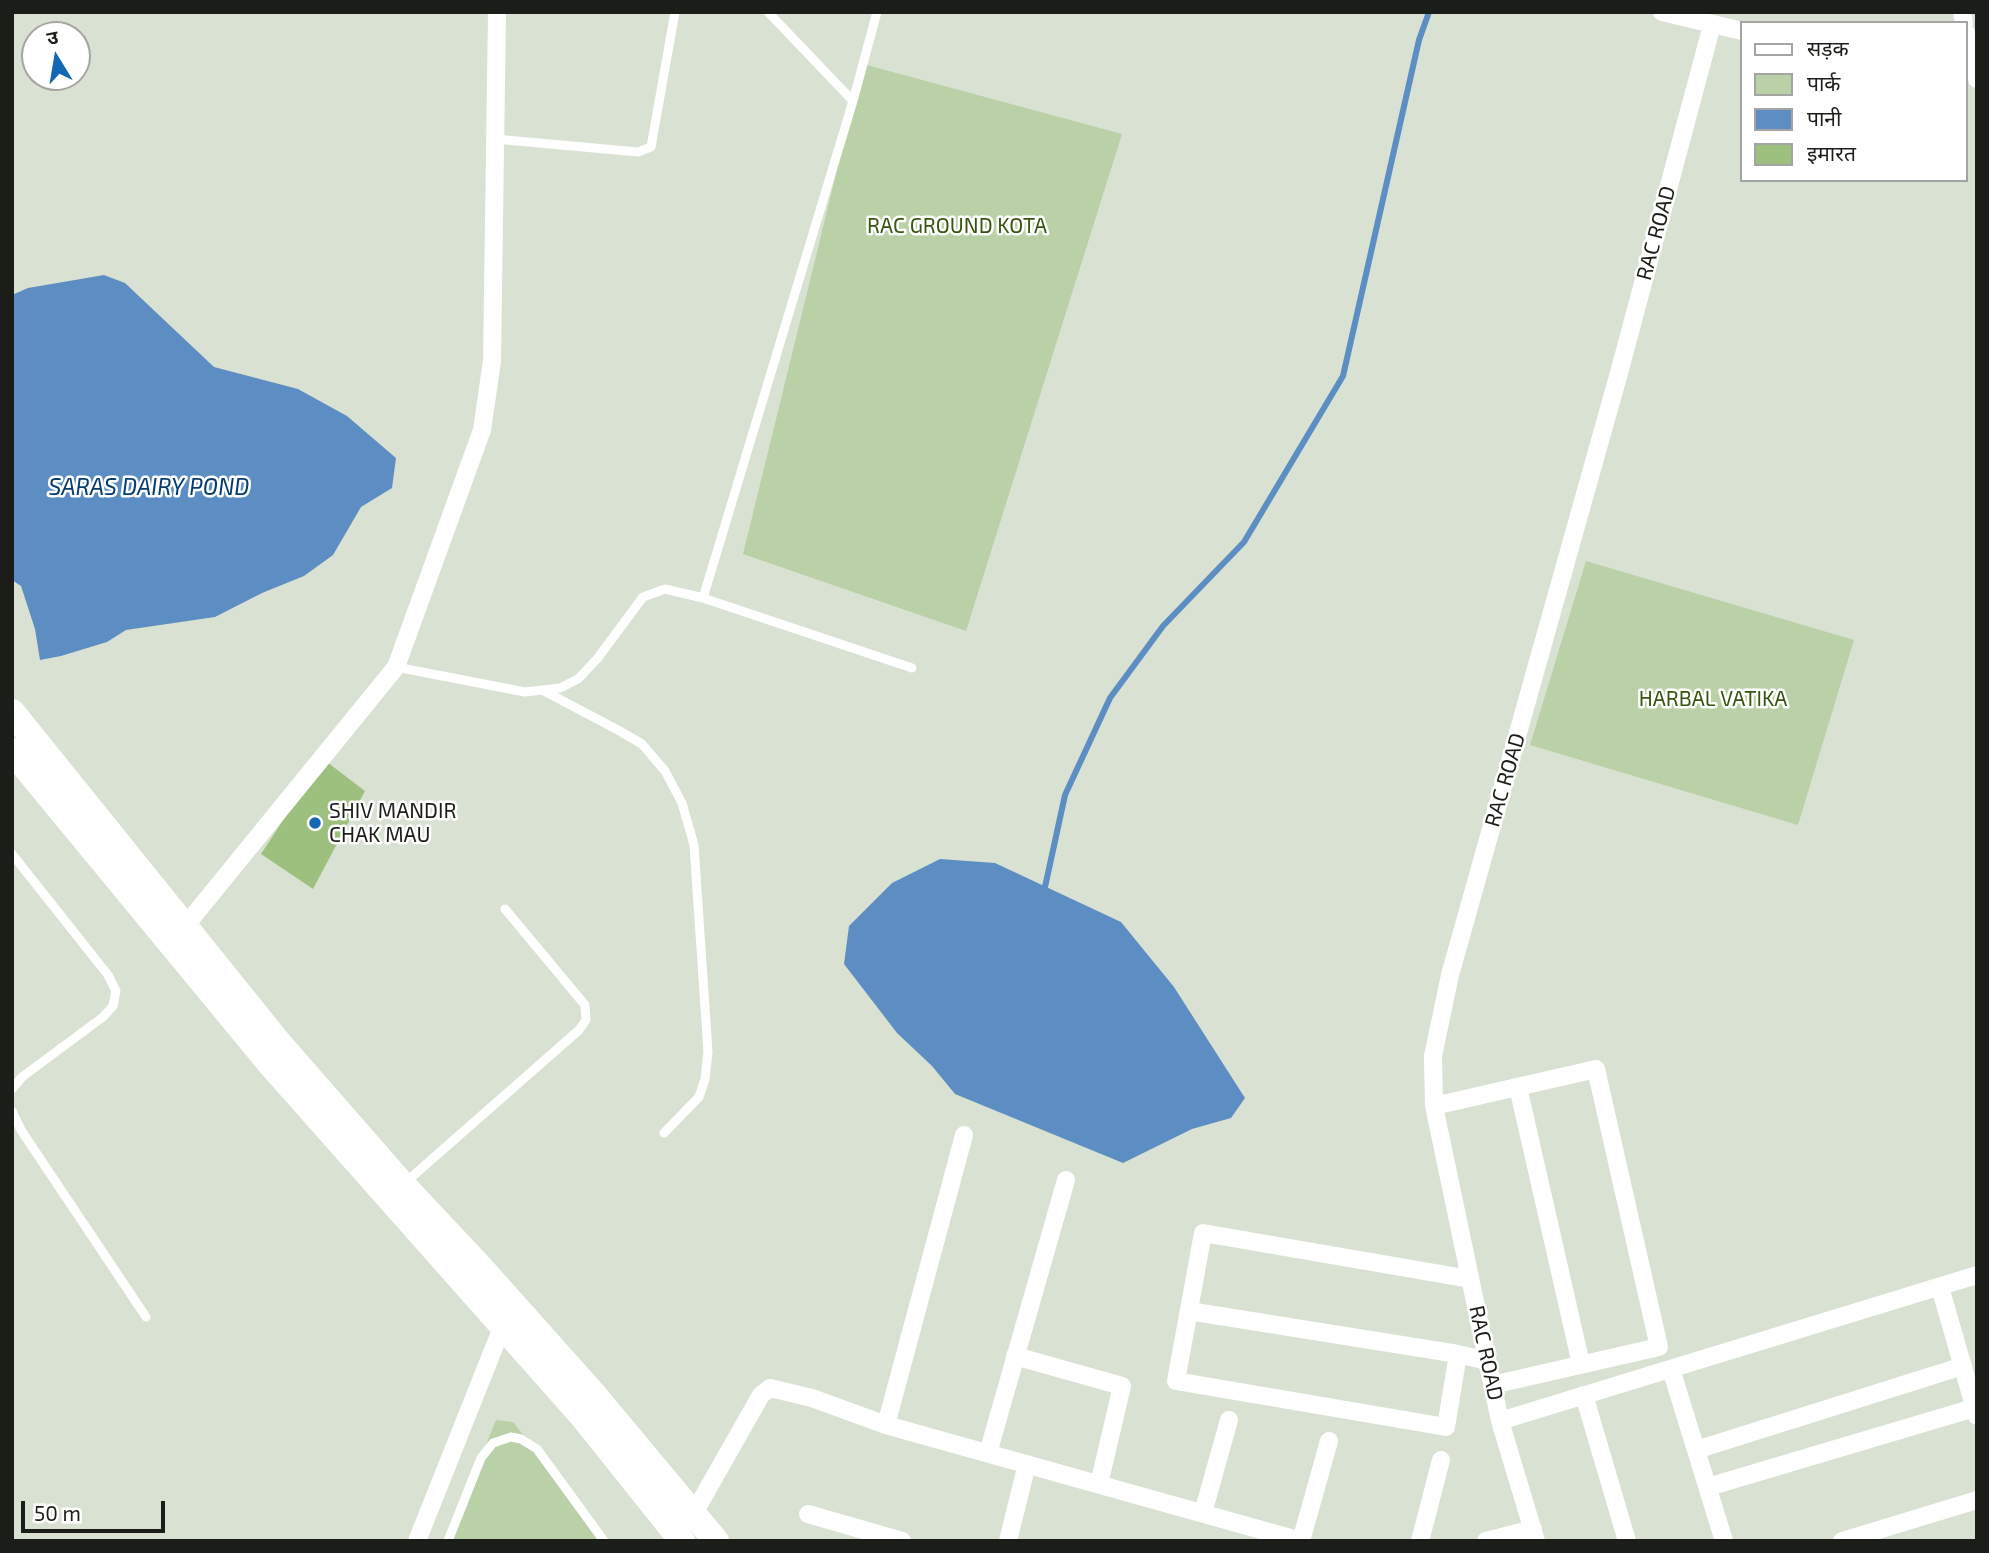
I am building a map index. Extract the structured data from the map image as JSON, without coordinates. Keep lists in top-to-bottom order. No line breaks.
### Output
{"streets":{"street":["RAC ROAD"]},"water":["SARAS DAIRY POND"],"parks":["RAC GROUND KOTA","HARBAL VATIKA"],"places":["SHIV MANDIR CHAK MAU"],"legend":["सड़क","पार्क","पानी","इमारत"],"scale_bar":"50 m","north":"top"}
